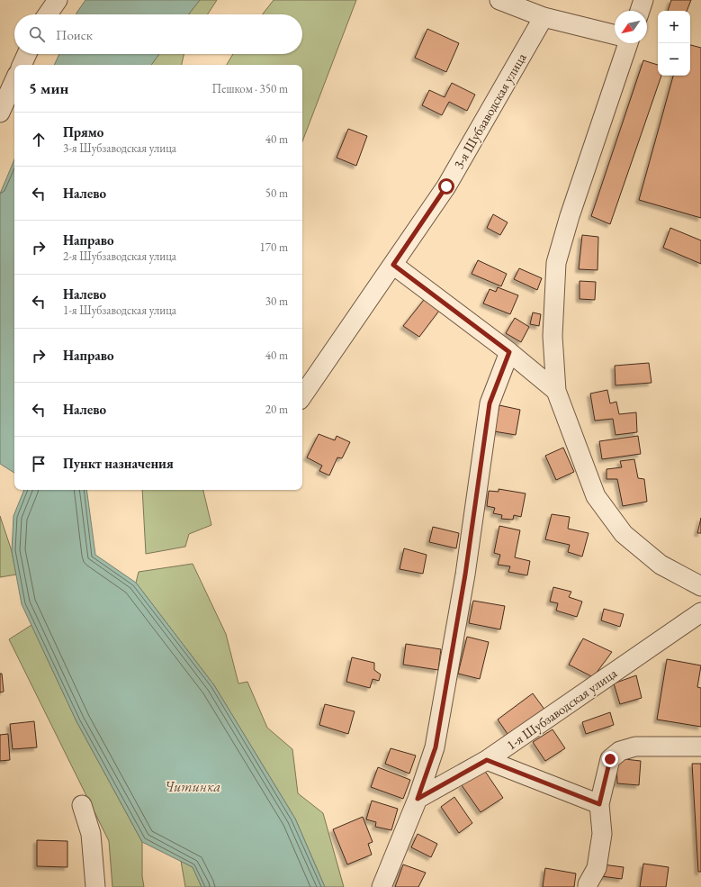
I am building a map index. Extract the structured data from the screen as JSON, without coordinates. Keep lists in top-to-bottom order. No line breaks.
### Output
{"streets":{"street":["3-я Шубзаводская улица","1-я Шубзаводская улица"]},"water":["Читинка"],"north":"bottom left","page":{"map_buttons":["+","−"],"search":"Поиск","heading":["5 мин","Пешком · 350 m"],"list":[["Прямо","3-я Шубзаводская улица","40 m"],["Налево","50 m"],["Направо","2-я Шубзаводская улица","170 m"],["Налево","1-я Шубзаводская улица","30 m"],["Направо","40 m"],["Налево","20 m"],"Пункт назначения"]}}
